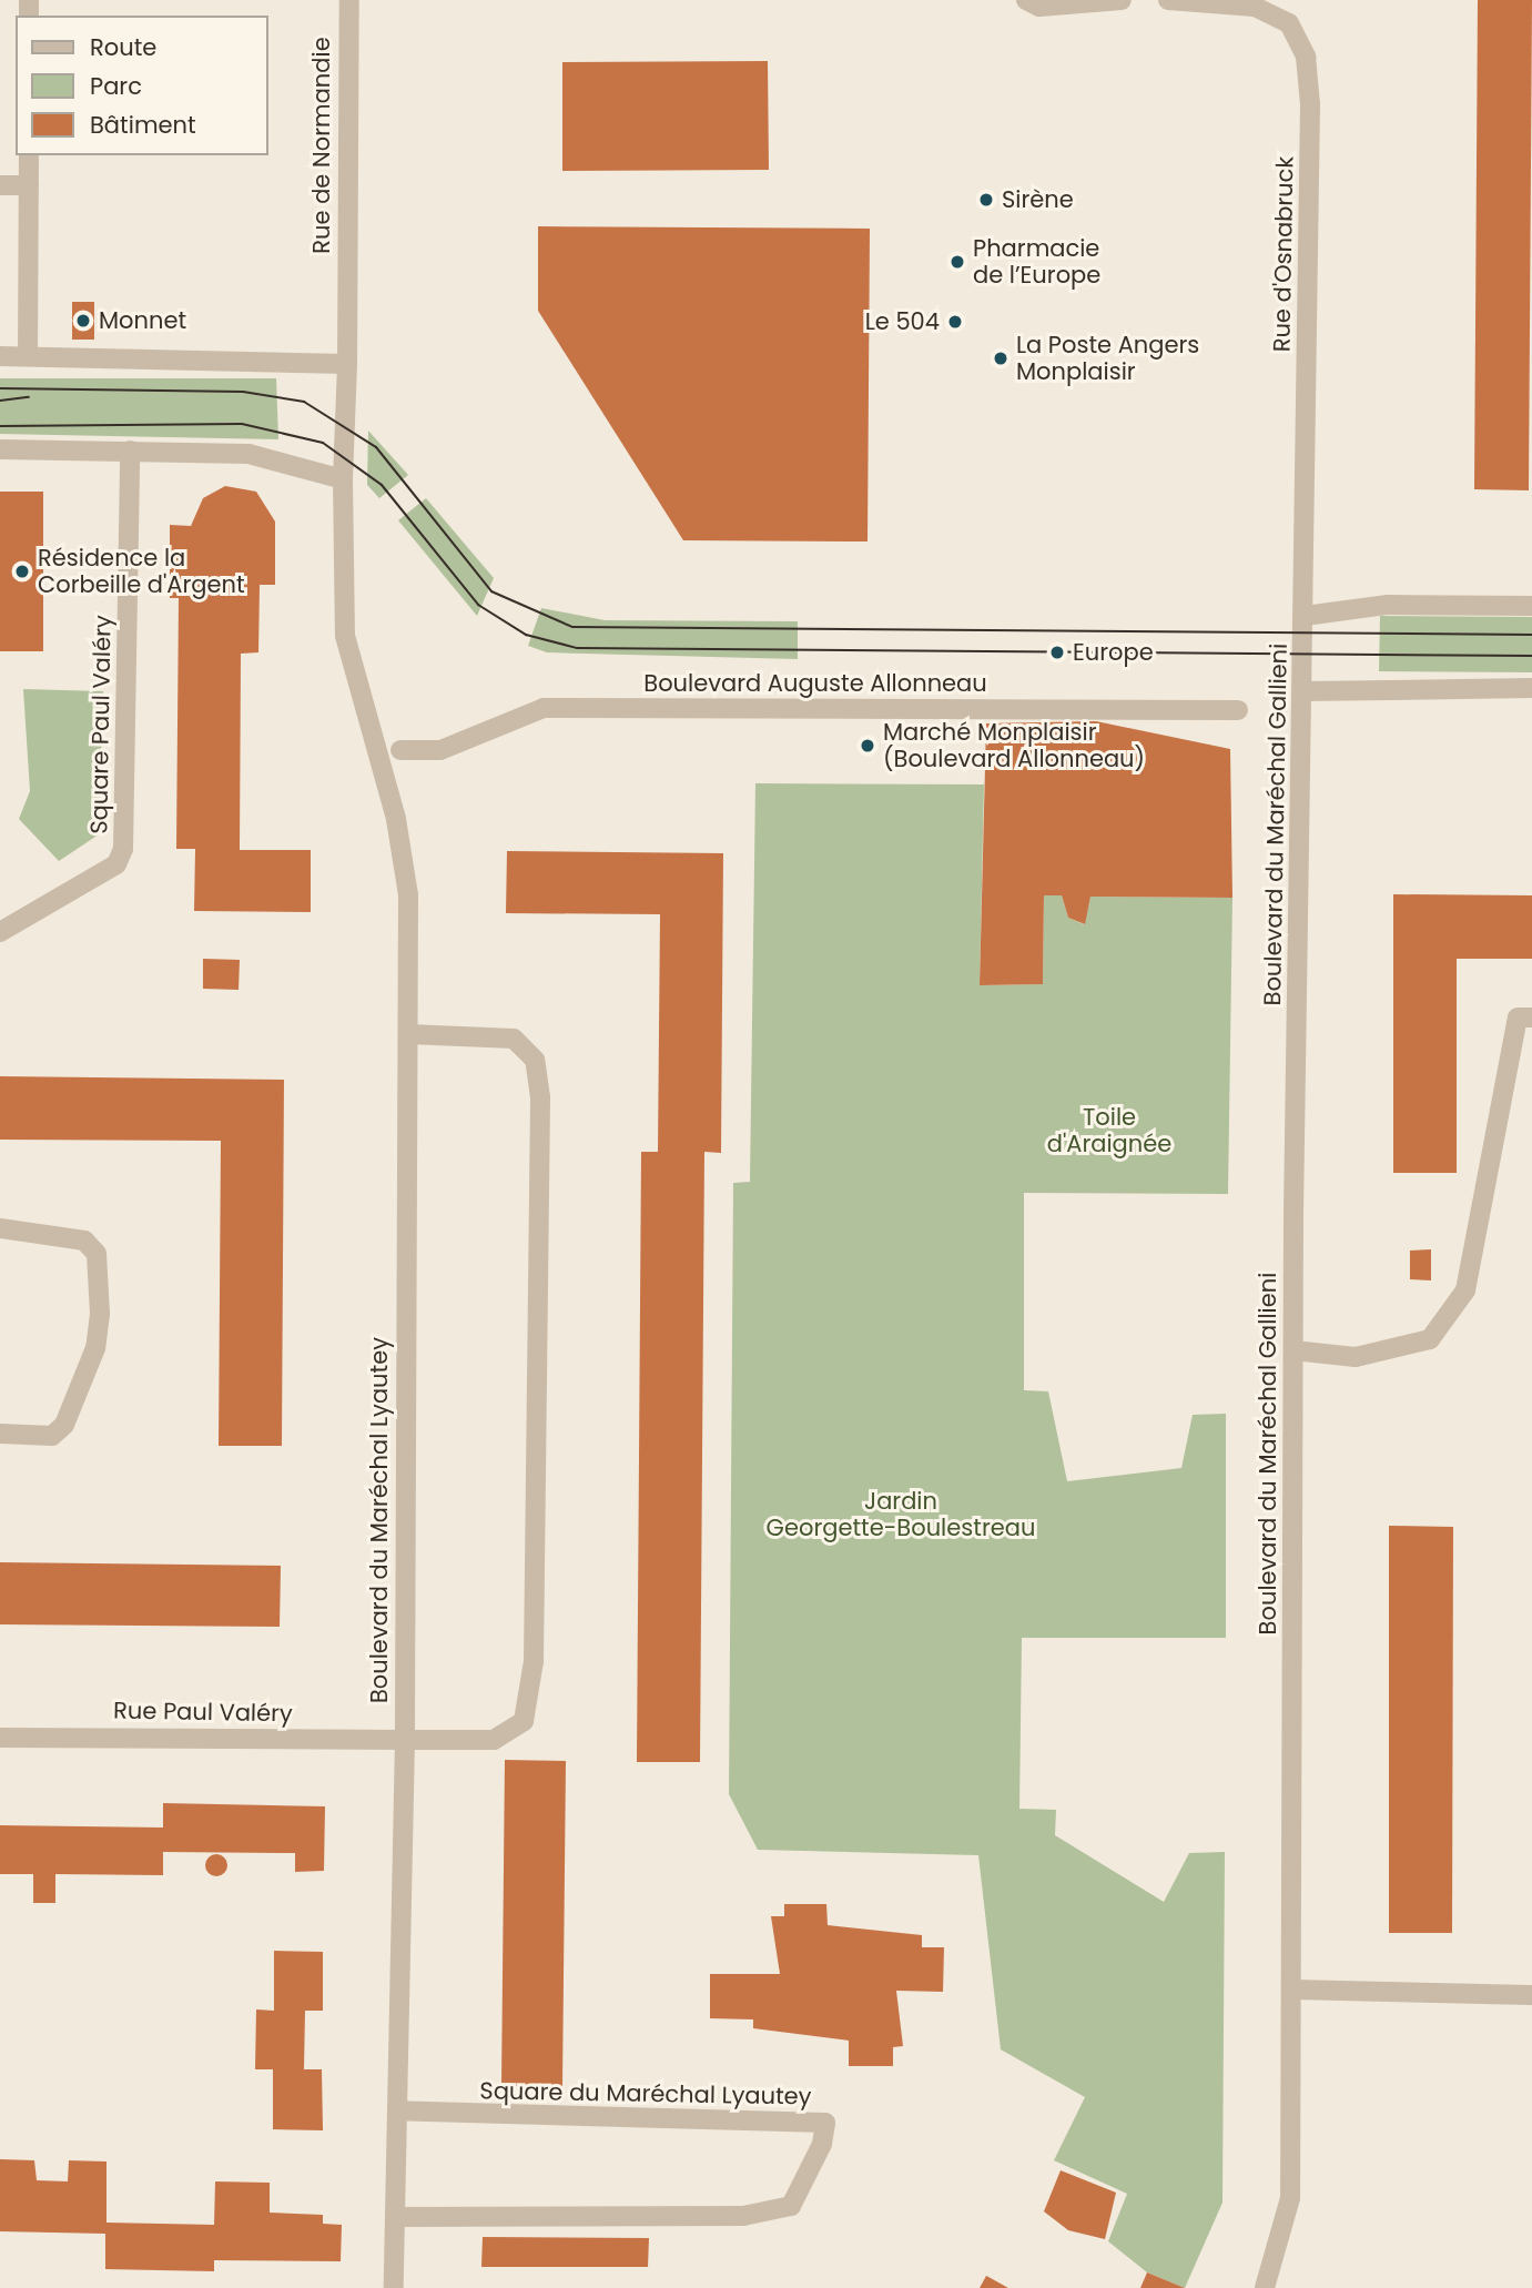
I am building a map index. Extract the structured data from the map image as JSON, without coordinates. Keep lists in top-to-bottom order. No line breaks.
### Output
{"streets":{"street":["Rue de Normandie","Rue d'Osnabruck","Boulevard Auguste Allonneau","Square Paul Valéry","Boulevard du Maréchal Gallieni","Boulevard du Maréchal Lyautey","Rue Paul Valéry","Square du Maréchal Lyautey"]},"crossings":[["Rue de Normandie","Boulevard du Maréchal Lyautey"],["Rue d'Osnabruck","Boulevard du Maréchal Gallieni"],["Boulevard du Maréchal Lyautey","Rue Paul Valéry"],["Boulevard du Maréchal Lyautey","Square du Maréchal Lyautey"]],"parks":["Toile d'Araignée","Jardin Georgette-Boulestreau"],"places":["Sirène","Pharmacie de l’Europe","Monnet","Le 504","La Poste Angers Monplaisir","Résidence la Corbeille d'Argent","Europe","Marché Monplaisir (Boulevard Allonneau)"],"legend":["Route","Parc","Bâtiment"]}
